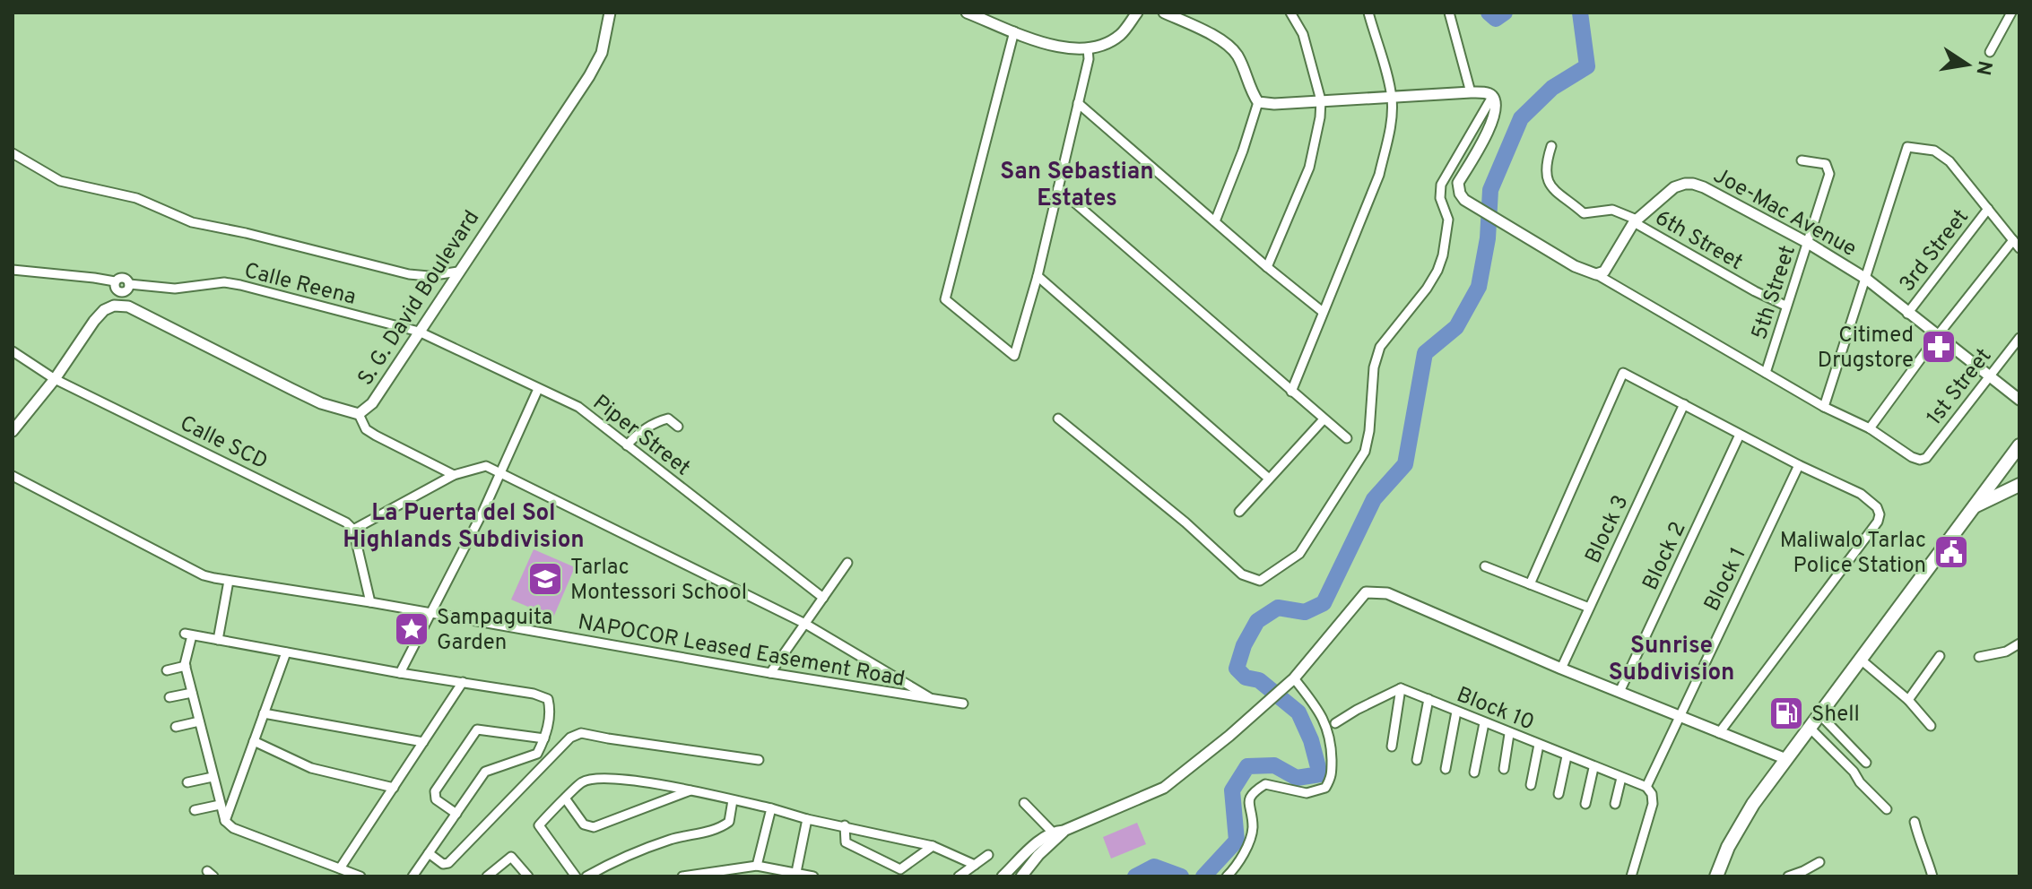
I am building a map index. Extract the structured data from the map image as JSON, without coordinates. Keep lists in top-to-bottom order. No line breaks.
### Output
{"streets":{"street":["Joe-Mac Avenue","6th Street","3rd Street","Calle Reena","5th Street","S. G. David Boulevard","1st Street","Piper Street","Calle SCD","Block 3","Block 2","Block 1","NAPOCOR Leased Easement Road","Block 10"]},"crossings":[["Joe-Mac Avenue","6th Street"],["Joe-Mac Avenue","3rd Street"],["Joe-Mac Avenue","5th Street"],["Joe-Mac Avenue","1st Street"],["6th Street","5th Street"],["Calle Reena","S. G. David Boulevard"],["Calle Reena","Piper Street"],["S. G. David Boulevard","Piper Street"],["Block 1","Block 10"]],"districts":["San Sebastian Estates","La Puerta del Sol Highlands Subdivision","Sunrise Subdivision"],"places":{"pharmacy":["Citimed Drugstore"],"public building":["Maliwalo Tarlac Police Station"],"school or university":["Tarlac Montessori School"],"place":["Sampaguita Garden"],"fuel station":["Shell"]},"north":"right"}
